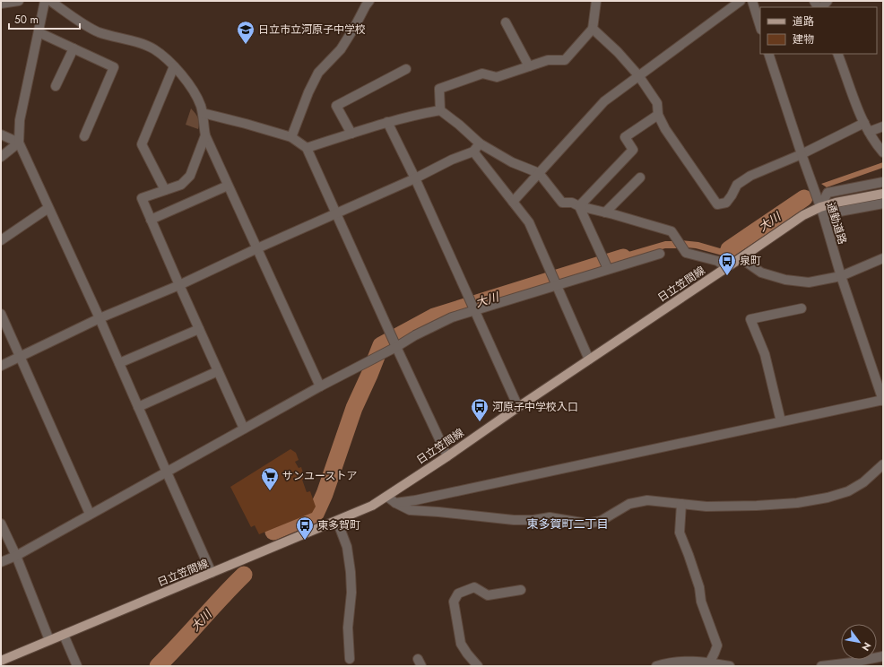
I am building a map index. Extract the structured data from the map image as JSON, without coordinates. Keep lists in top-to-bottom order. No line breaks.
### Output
{"streets":{"main road":["日立笠間線"],"street":["通勤道路"]},"crossings":[["通勤道路","日立笠間線"]],"districts":["東多賀町二丁目"],"water":["大川"],"places":{"school or university":["日立市立河原子中学校"],"bus stop":["泉町","河原子中学校入口","東多賀町"],"supermarket":["サンユーストア"]},"legend":["道路","建物"],"scale_bar":"50 m","north":"bottom right"}
